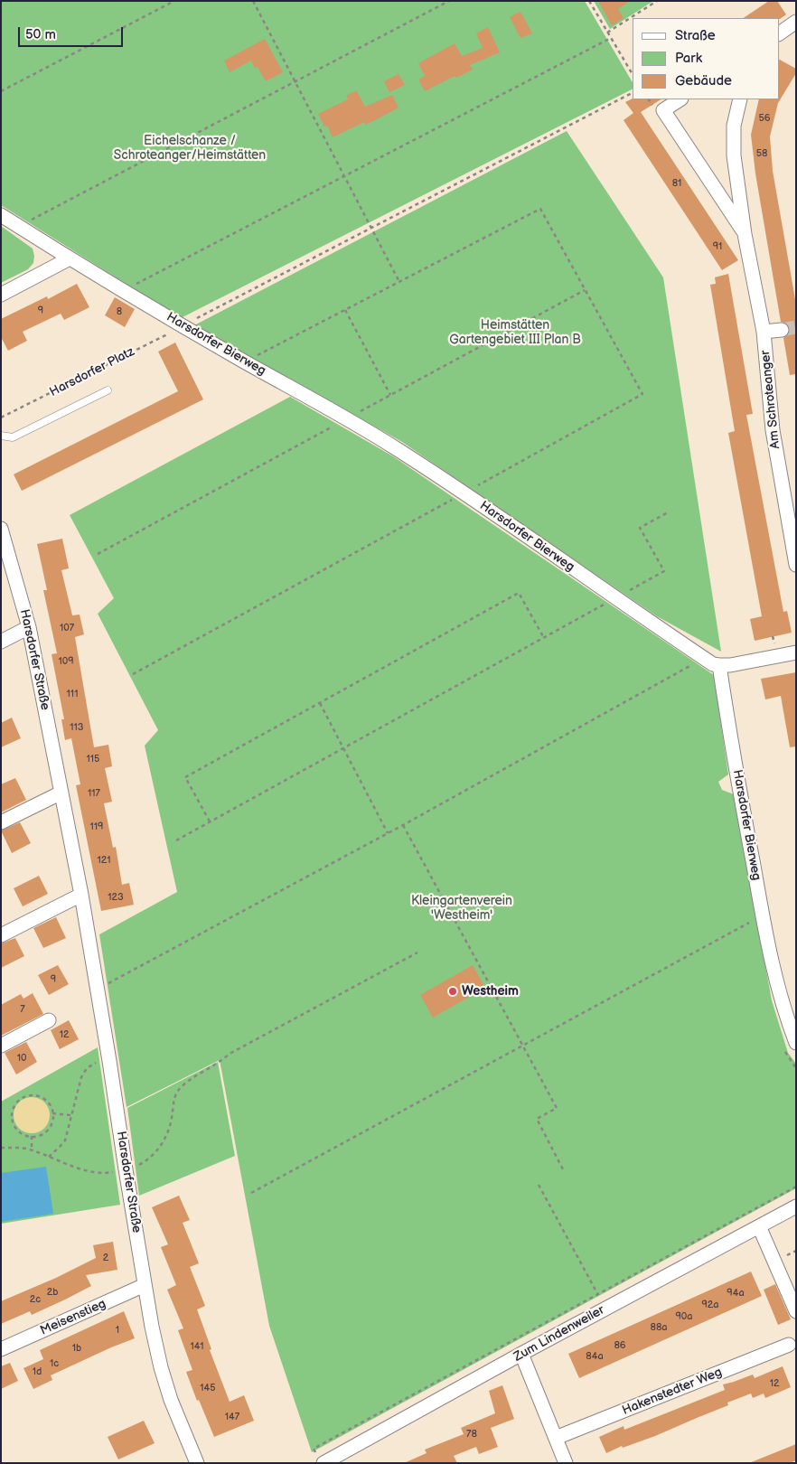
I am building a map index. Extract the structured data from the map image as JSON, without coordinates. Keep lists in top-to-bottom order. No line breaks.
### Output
{"streets":{"street":["Harsdorfer Bierweg","Am Schroteanger","Harsdorfer Straße","Meisenstieg","Zum Lindenweiler","Hakenstedter Weg"],"path":["Harsdorfer Platz"]},"crossings":[["Harsdorfer Bierweg","Harsdorfer Platz"],["Harsdorfer Straße","Meisenstieg"]],"parks":["Eichelschanze / Schroteanger/Heimstätten","Heimstätten Gartengebiet III Plan B","Kleingartenverein 'Westheim'"],"places":["Westheim"],"house_numbers":["56","58","81","91","9","8","107","109","111","113","115","117","119","121","123","9","7","12","10","2","2b","94a","2c","92a","90a","88a","1","86","141","1b","84a","1c","1d","12","145","147","78"],"legend":["Straße","Park","Gebäude"],"scale_bar":"50 m"}
